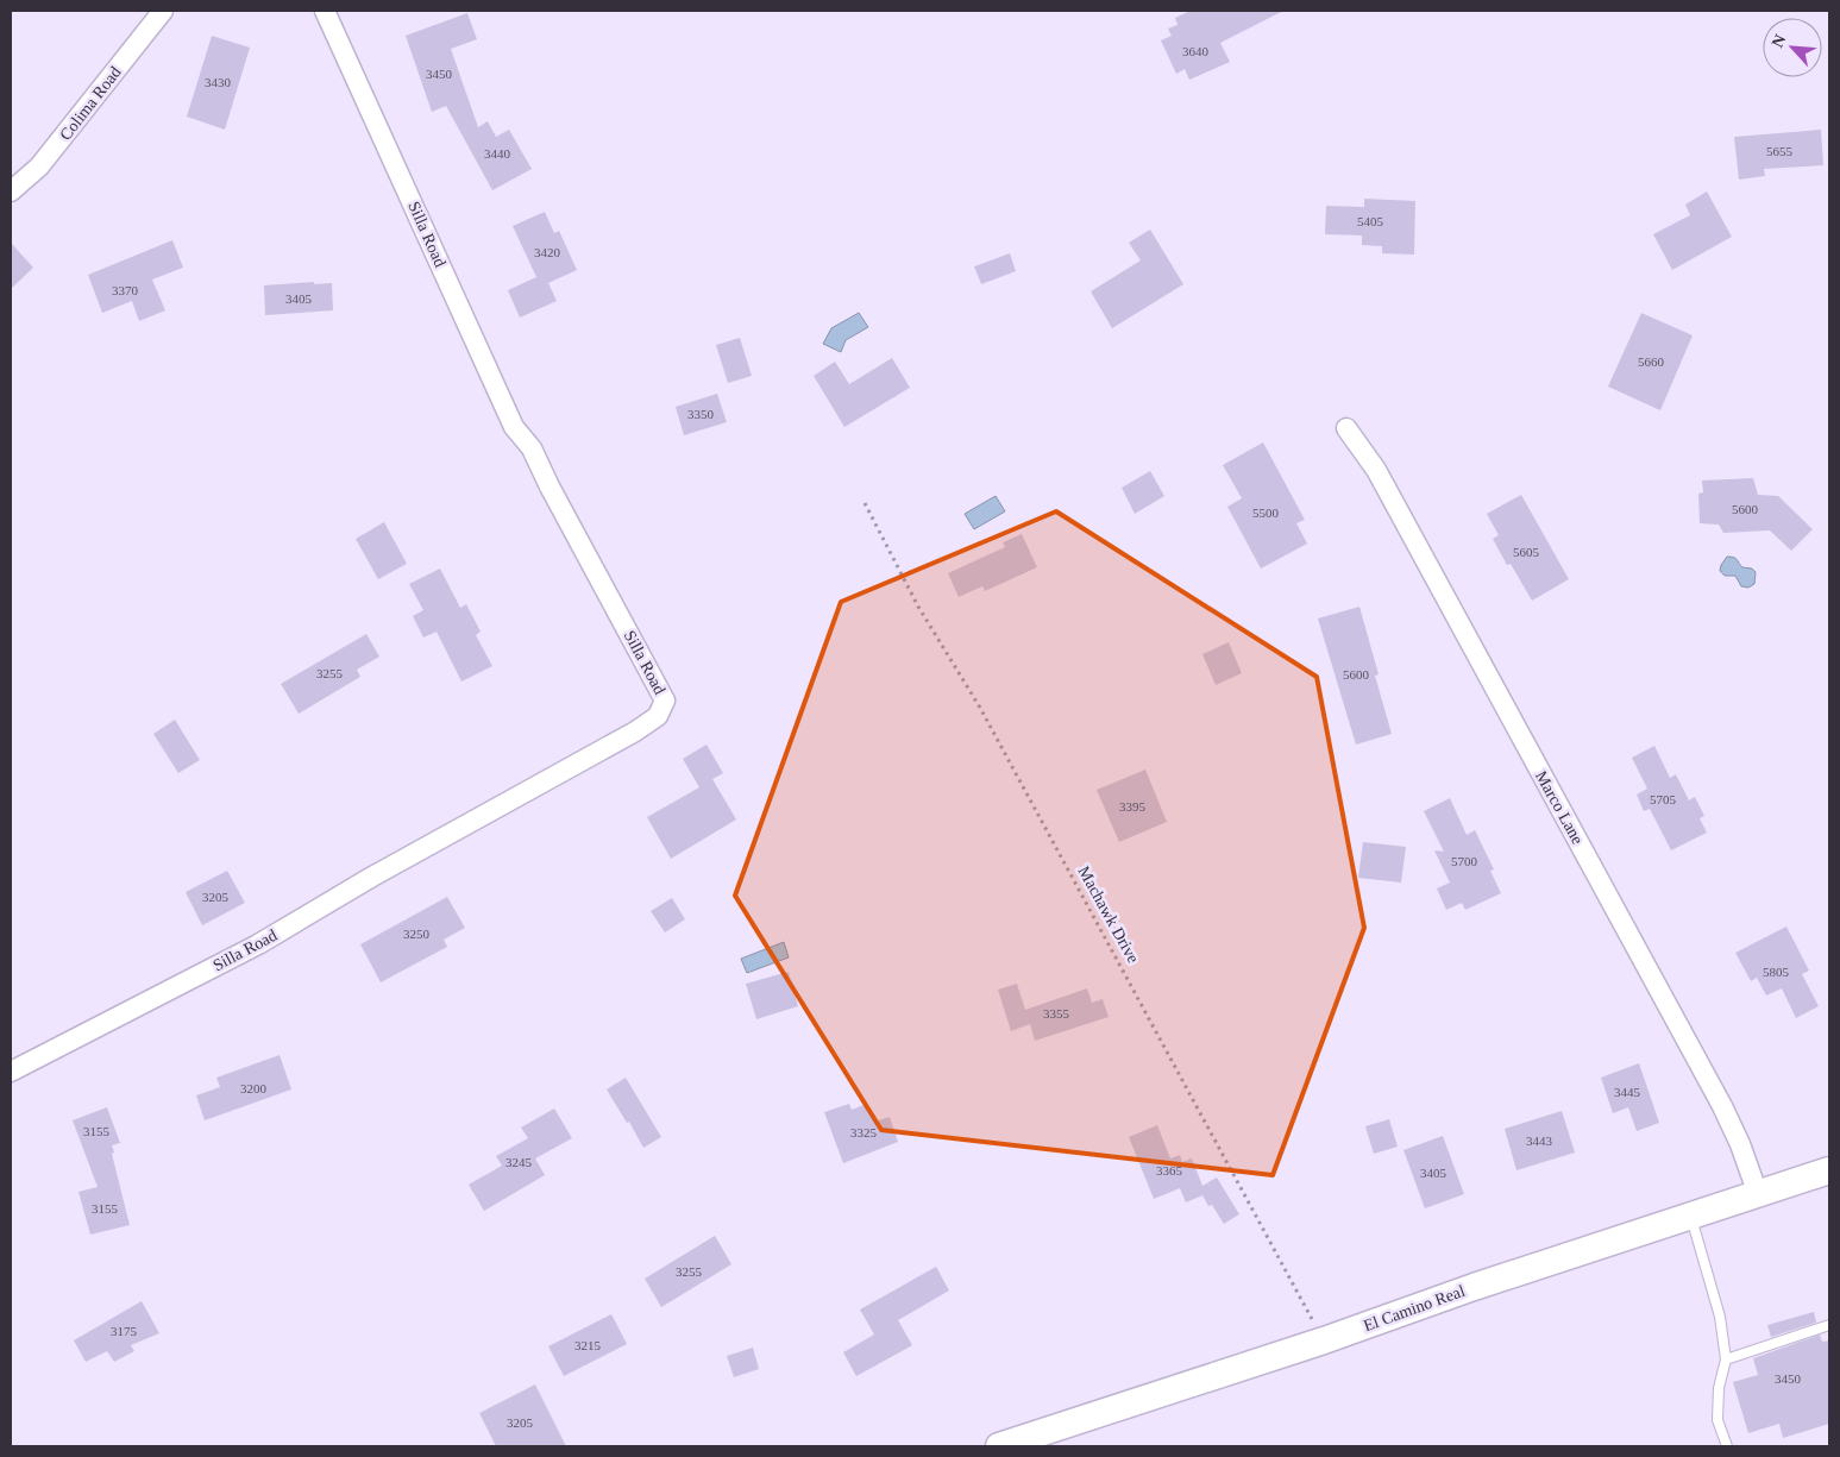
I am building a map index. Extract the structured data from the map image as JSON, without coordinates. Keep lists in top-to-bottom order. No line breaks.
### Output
{"streets":{"main road":["El Camino Real"],"street":["Colima Road","Silla Road","Marco Lane"],"path":["Machawk Drive"]},"crossings":[["Marco Lane","El Camino Real"],["Machawk Drive","El Camino Real"]],"house_numbers":["3640","3450","3430","5655","3440","5405","3420","3370","3405","5660","3350","5600","5500","5605","3255","5600","5705","3395","5700","3205","3250","5805","3355","3200","3445","3155","3325","3443","3245","3365","3405","3155","3255","3175","3215","3450","3205"],"north":"top left"}
